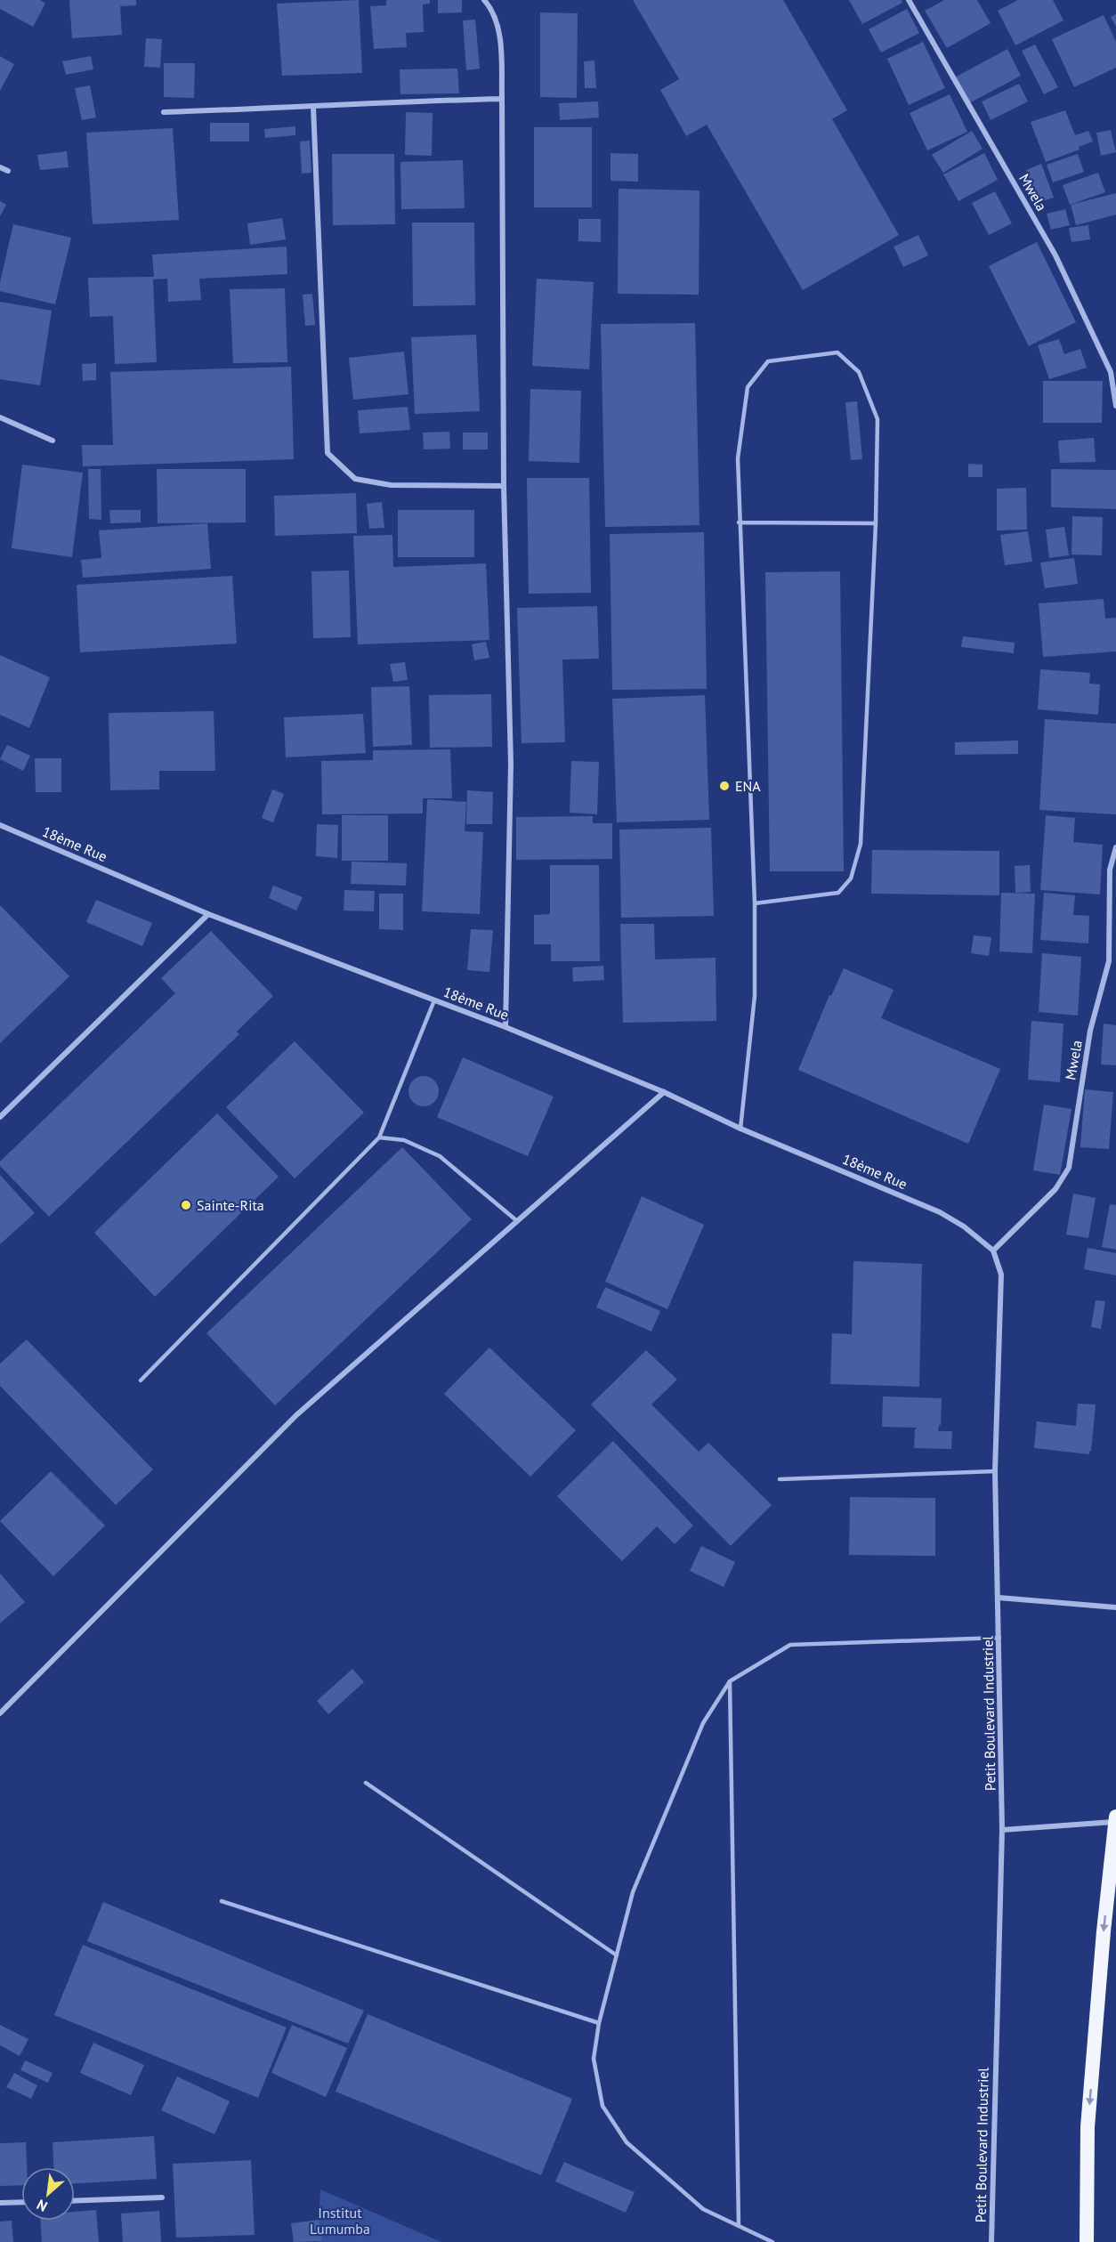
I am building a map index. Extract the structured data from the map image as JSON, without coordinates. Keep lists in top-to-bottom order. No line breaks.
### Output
{"streets":{"street":["Mwela","18ème Rue","Petit Boulevard Industriel"]},"crossings":[["Mwela","18ème Rue"],["Mwela","Petit Boulevard Industriel"],["18ème Rue","Petit Boulevard Industriel"]],"parks":["Institut Lumumba"],"places":["ENA","Sainte-Rita"],"north":"bottom left"}
